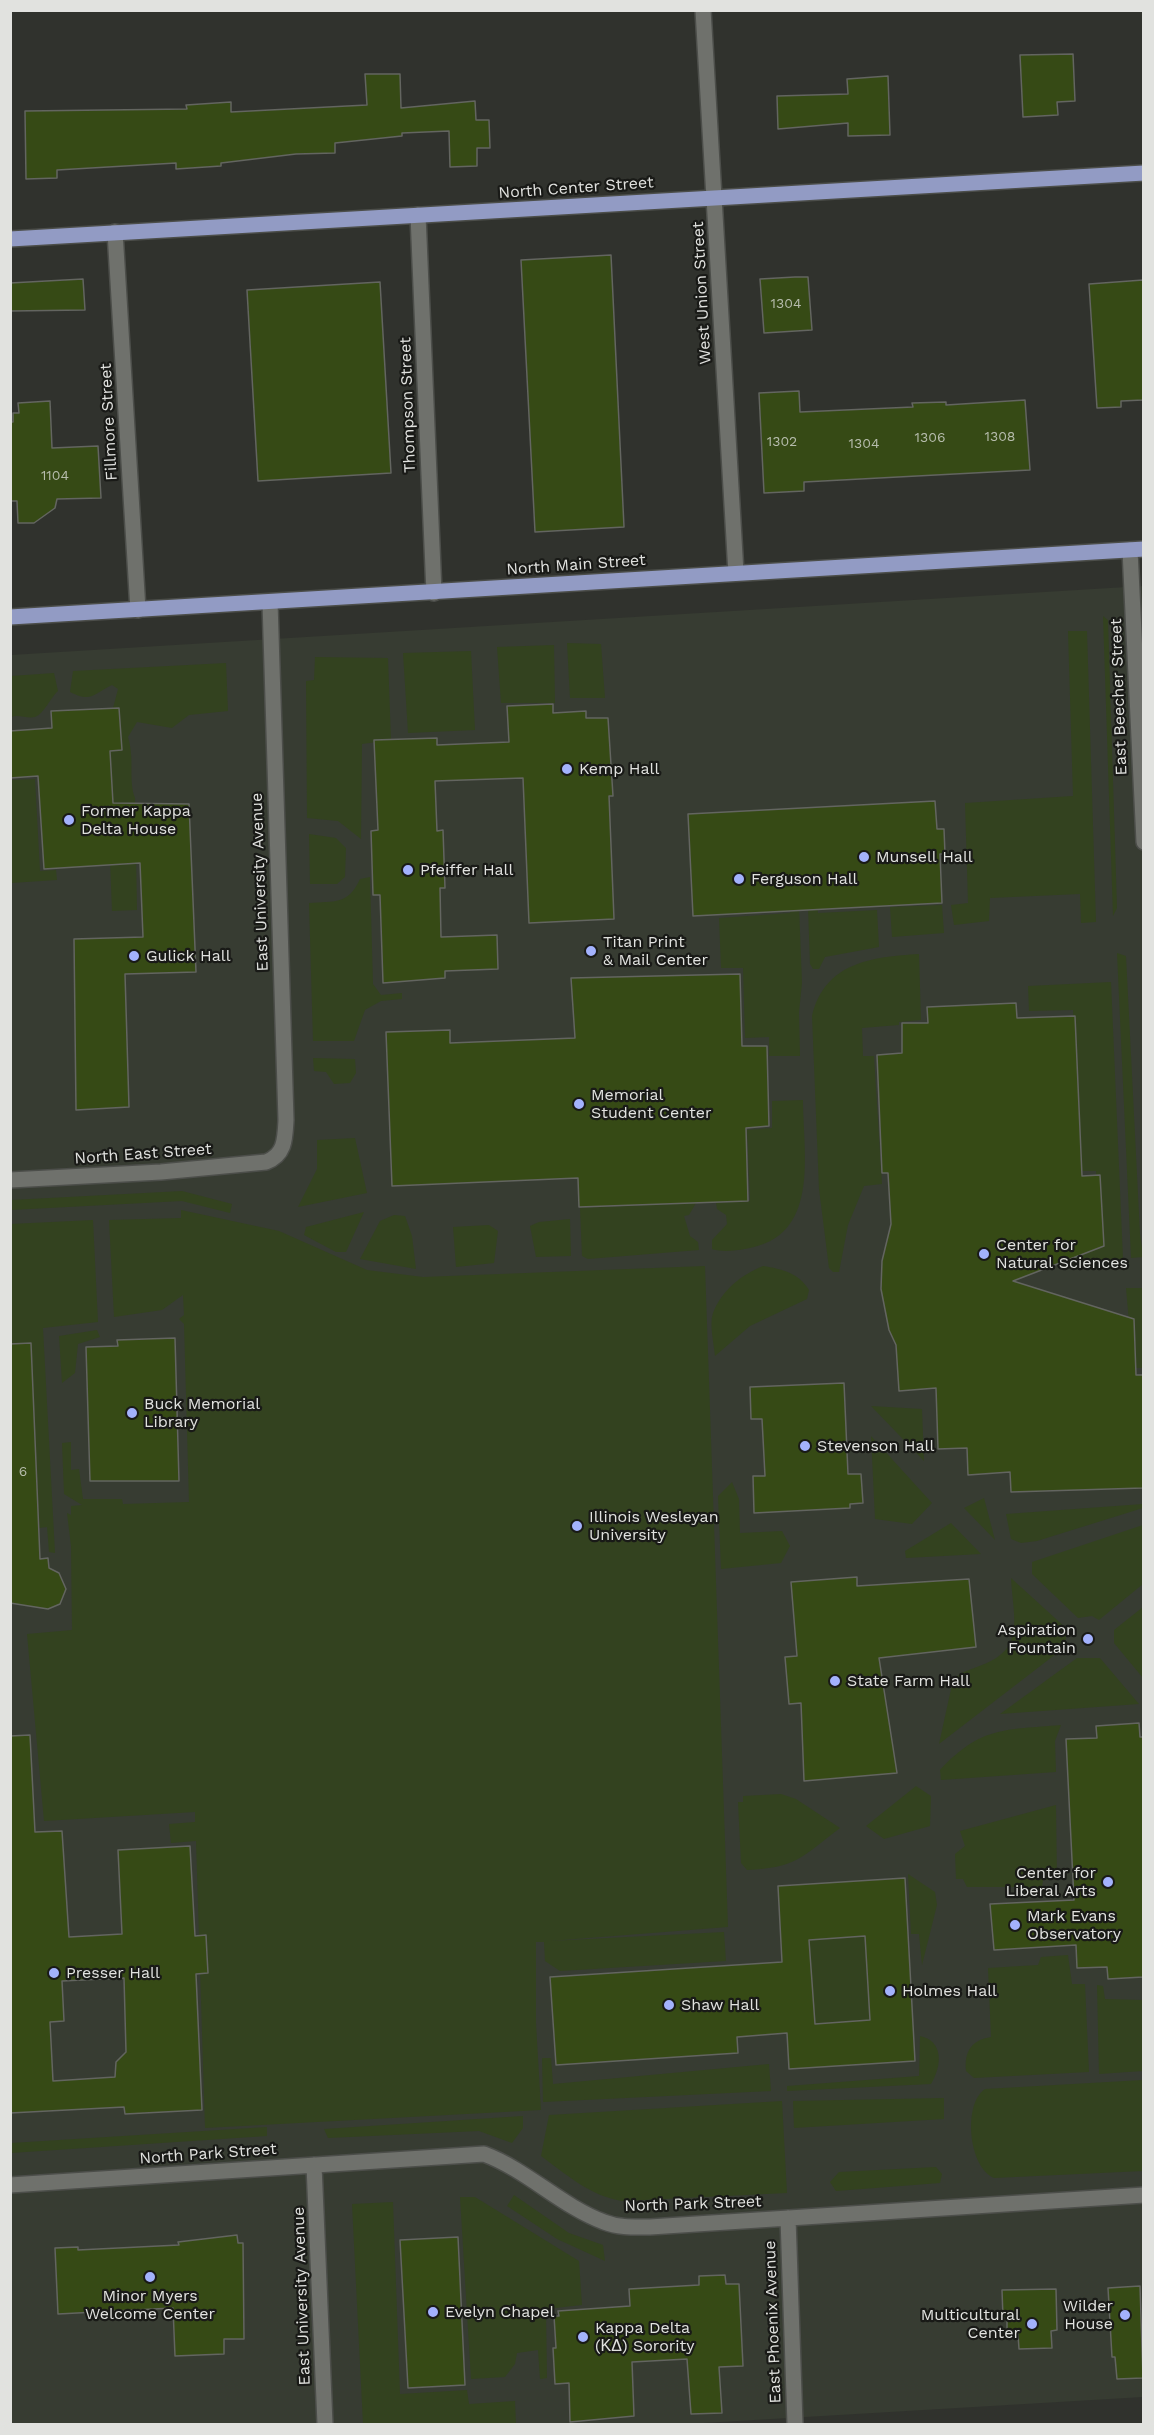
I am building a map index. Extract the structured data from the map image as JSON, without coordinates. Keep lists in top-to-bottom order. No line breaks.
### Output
{"streets":{"main road":["North Center Street","North Main Street"],"street":["West Union Street","Thompson Street","Fillmore Street","East Beecher Street","East University Avenue","North East Street","North Park Street","East Phoenix Avenue"]},"crossings":[["North Center Street","West Union Street"],["North Center Street","Thompson Street"],["North Center Street","Fillmore Street"],["West Union Street","North Main Street"],["Thompson Street","North Main Street"],["Fillmore Street","North Main Street"],["North Main Street","East Beecher Street"],["North Main Street","East University Avenue"],["East University Avenue","North East Street"],["East University Avenue","North Park Street"],["North Park Street","East Phoenix Avenue"]],"places":["Kemp Hall","Former Kappa Delta House","Munsell Hall","Pfeiffer Hall","Ferguson Hall","Titan Print & Mail Center","Gulick Hall","Memorial Student Center","Center for Natural Sciences","Buck Memorial Library","Stevenson Hall","Illinois Wesleyan University","Aspiration Fountain","State Farm Hall","Center for Liberal Arts","Mark Evans Observatory","Presser Hall","Holmes Hall","Shaw Hall","Minor Myers Welcome Center","Evelyn Chapel","Wilder House","Multicultural Center","Kappa Delta (ΚΔ) Sorority"],"house_numbers":["1304","1308","1306","1302","1304","1104","6"]}
